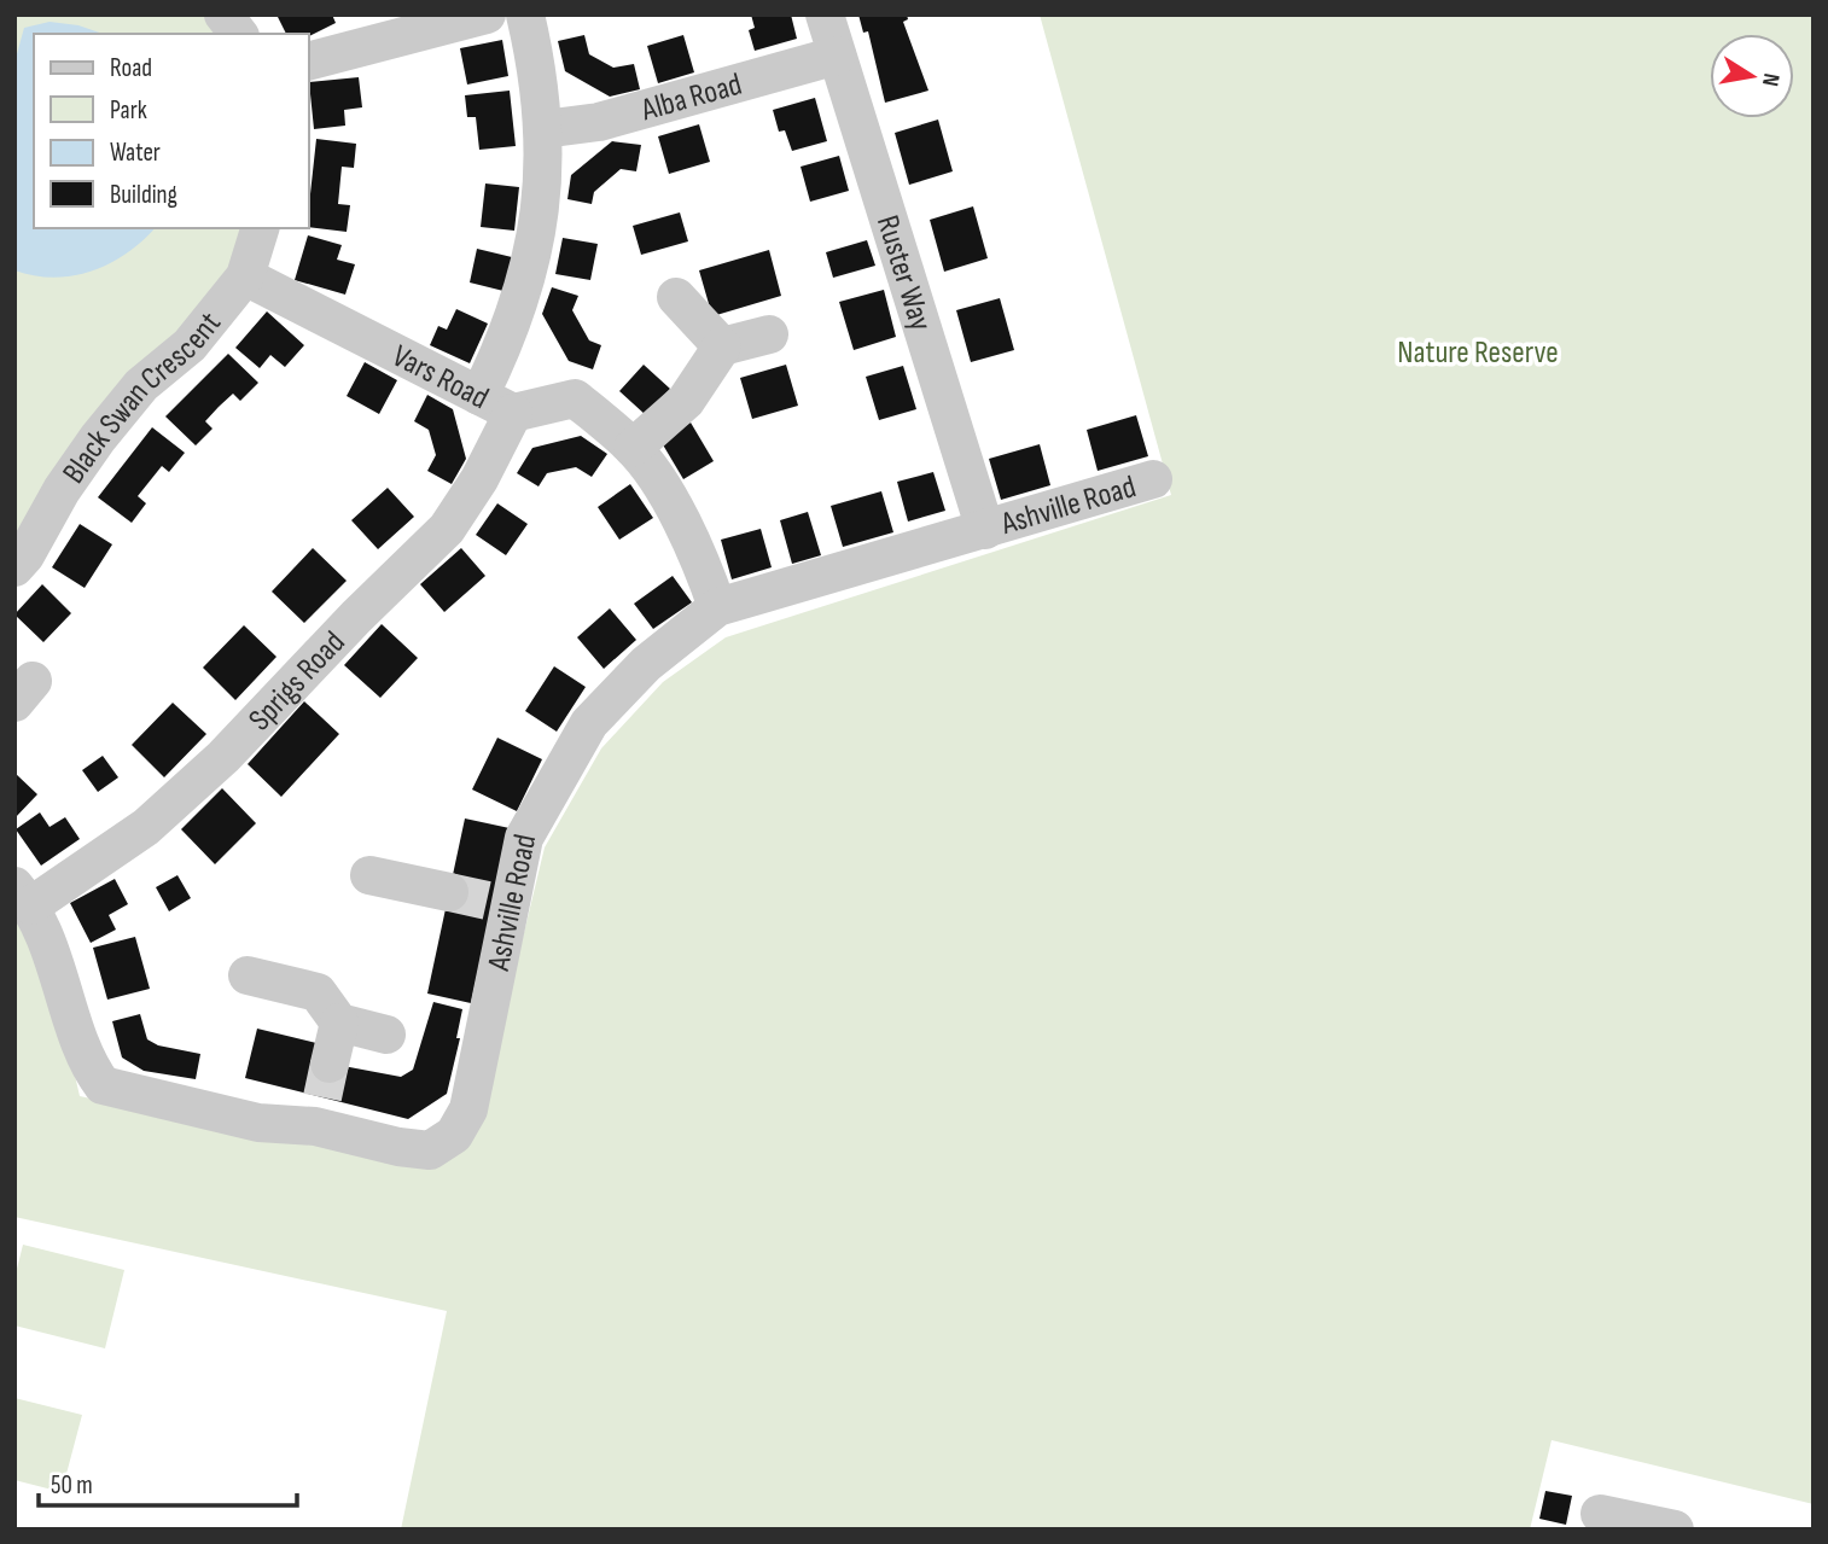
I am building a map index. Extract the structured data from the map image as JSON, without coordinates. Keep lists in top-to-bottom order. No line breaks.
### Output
{"streets":{"street":["Alba Road","Ruster Way","Vars Road","Black Swan Crescent","Ashville Road","Sprigs Road"]},"crossings":[["Alba Road","Ruster Way"],["Ruster Way","Ashville Road"],["Vars Road","Black Swan Crescent"],["Vars Road","Ashville Road"],["Vars Road","Sprigs Road"],["Ashville Road","Sprigs Road"]],"parks":["Nature Reserve"],"legend":["Road","Park","Water","Building"],"scale_bar":"50 m","north":"right"}
